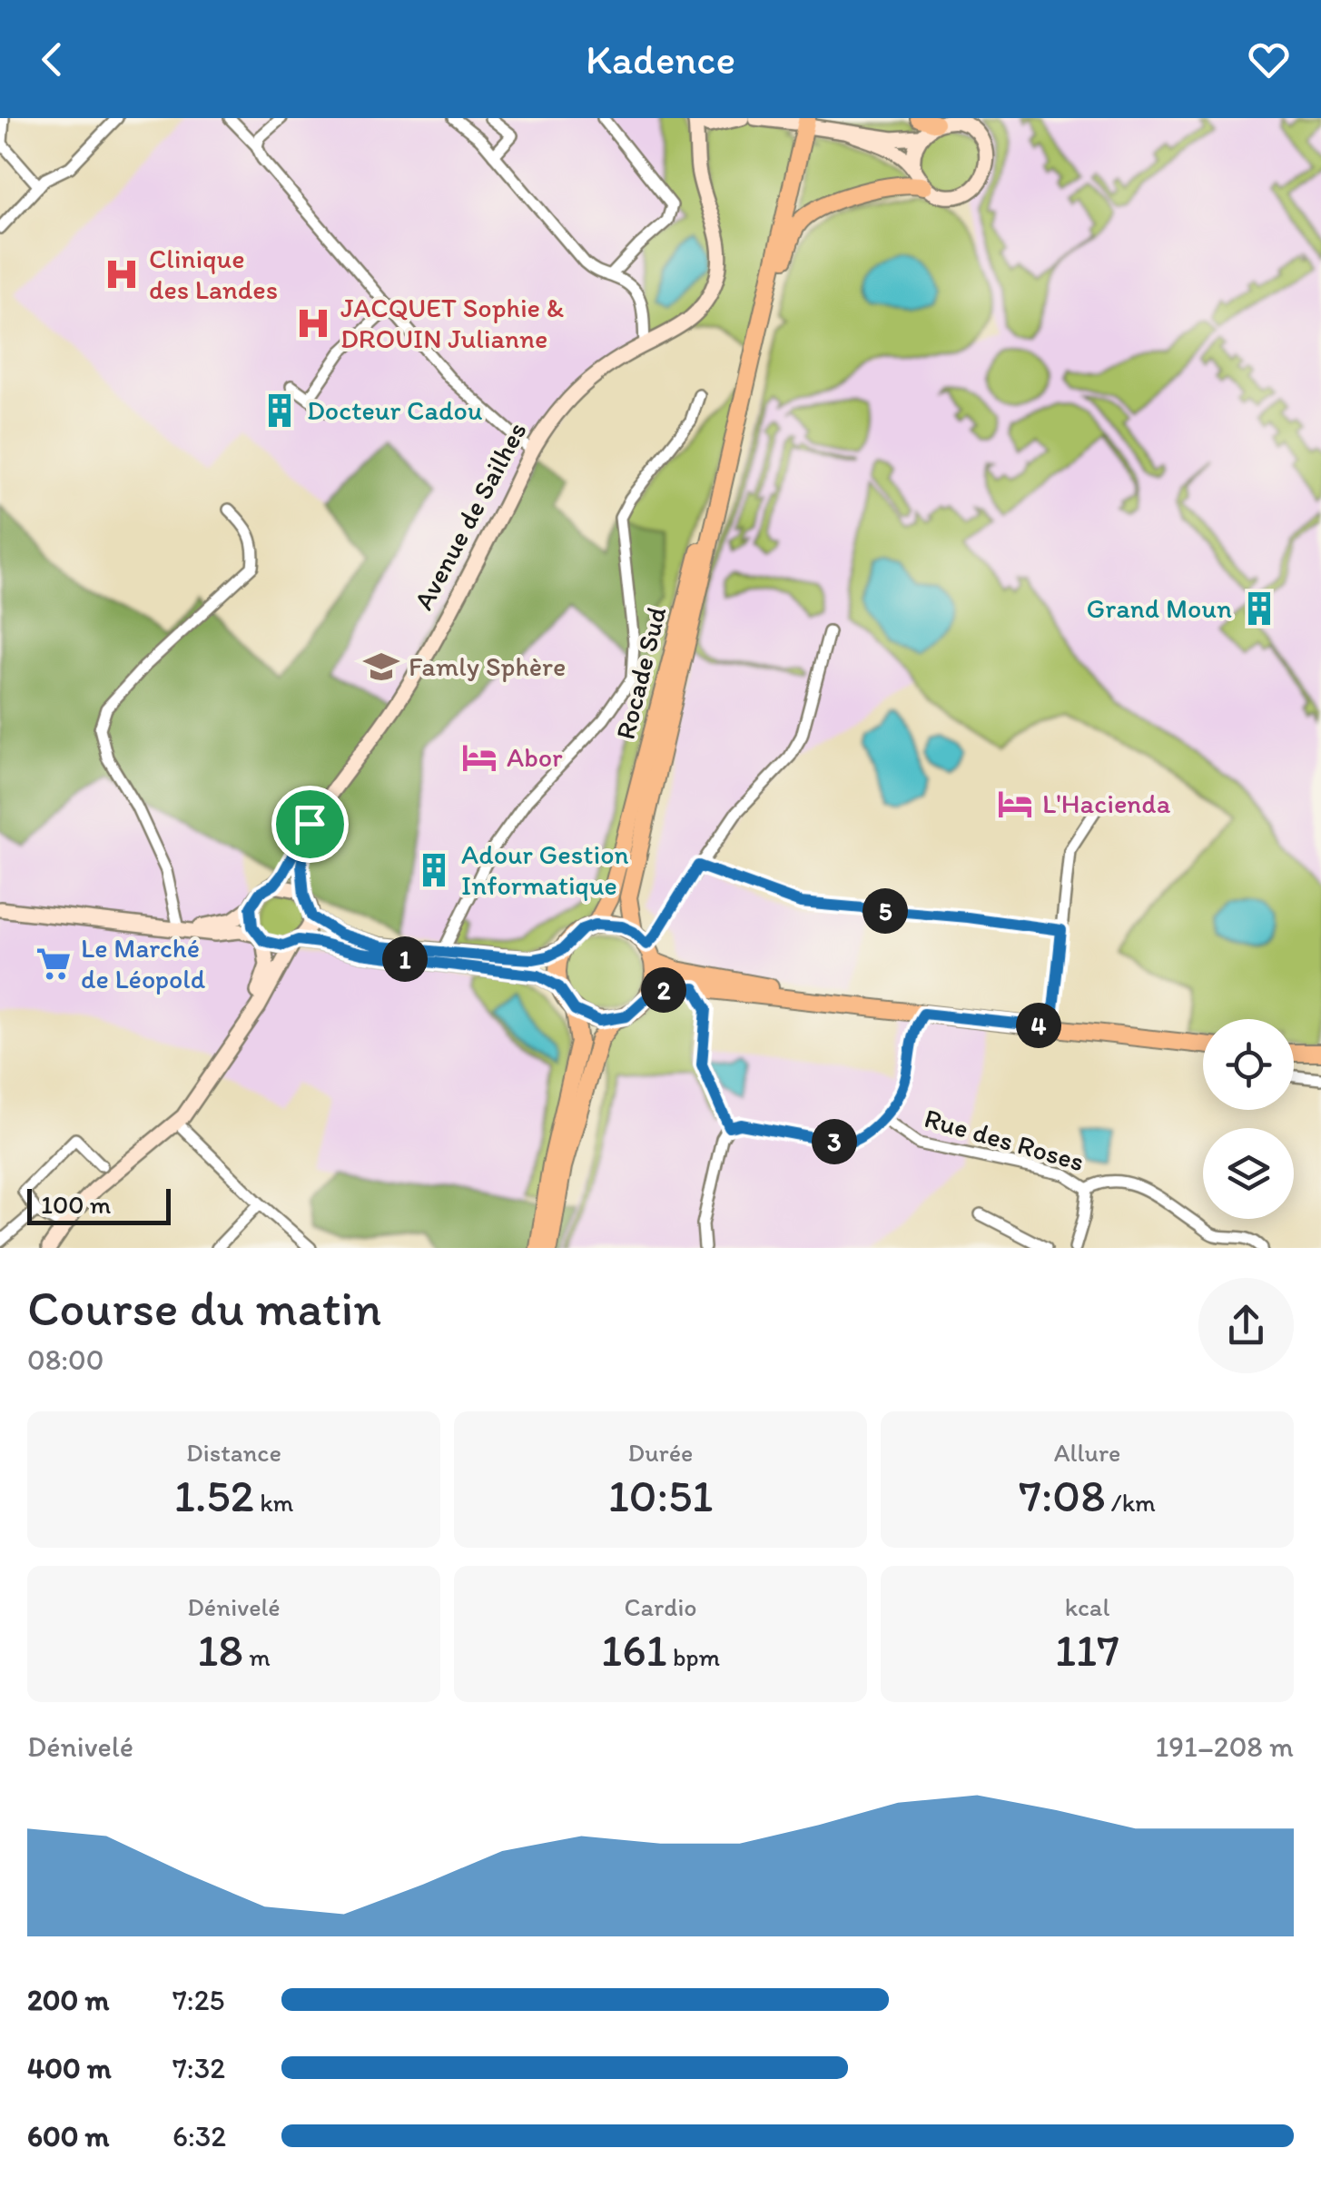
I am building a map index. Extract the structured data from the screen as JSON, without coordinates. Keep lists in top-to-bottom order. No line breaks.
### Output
{"streets":{"main road":["Rocade Sud"],"street":["Avenue de Sailhes","Rue des Roses"]},"places":{"hospital":["Clinique des Landes","JACQUET Sophie & DROUIN Julianne"],"building":["Docteur Cadou","Grand Moun","Adour Gestion Informatique"],"school or university":["Famly Sphère"],"hotel":["Abor","L'Hacienda"],"supermarket":["Le Marché de Léopold"]},"scale_bar":"100 m","page":{"header":"Kadence","pins":["5","1","2","4","3"],"scale":"100 m","heading":["Course du matin","08:00"],"stats":[["Distance","1.52 km"],["Durée","10:51"],["Allure","7:08 /km"],["Dénivelé","18 m"],["Cardio","161 bpm"],["kcal","117"]],"chart":["Dénivelé","191–208 m"],"list":[{"name":"200 m","note":"7:25"},{"name":"400 m","note":"7:32"},{"name":"600 m","note":"6:32"}]}}
